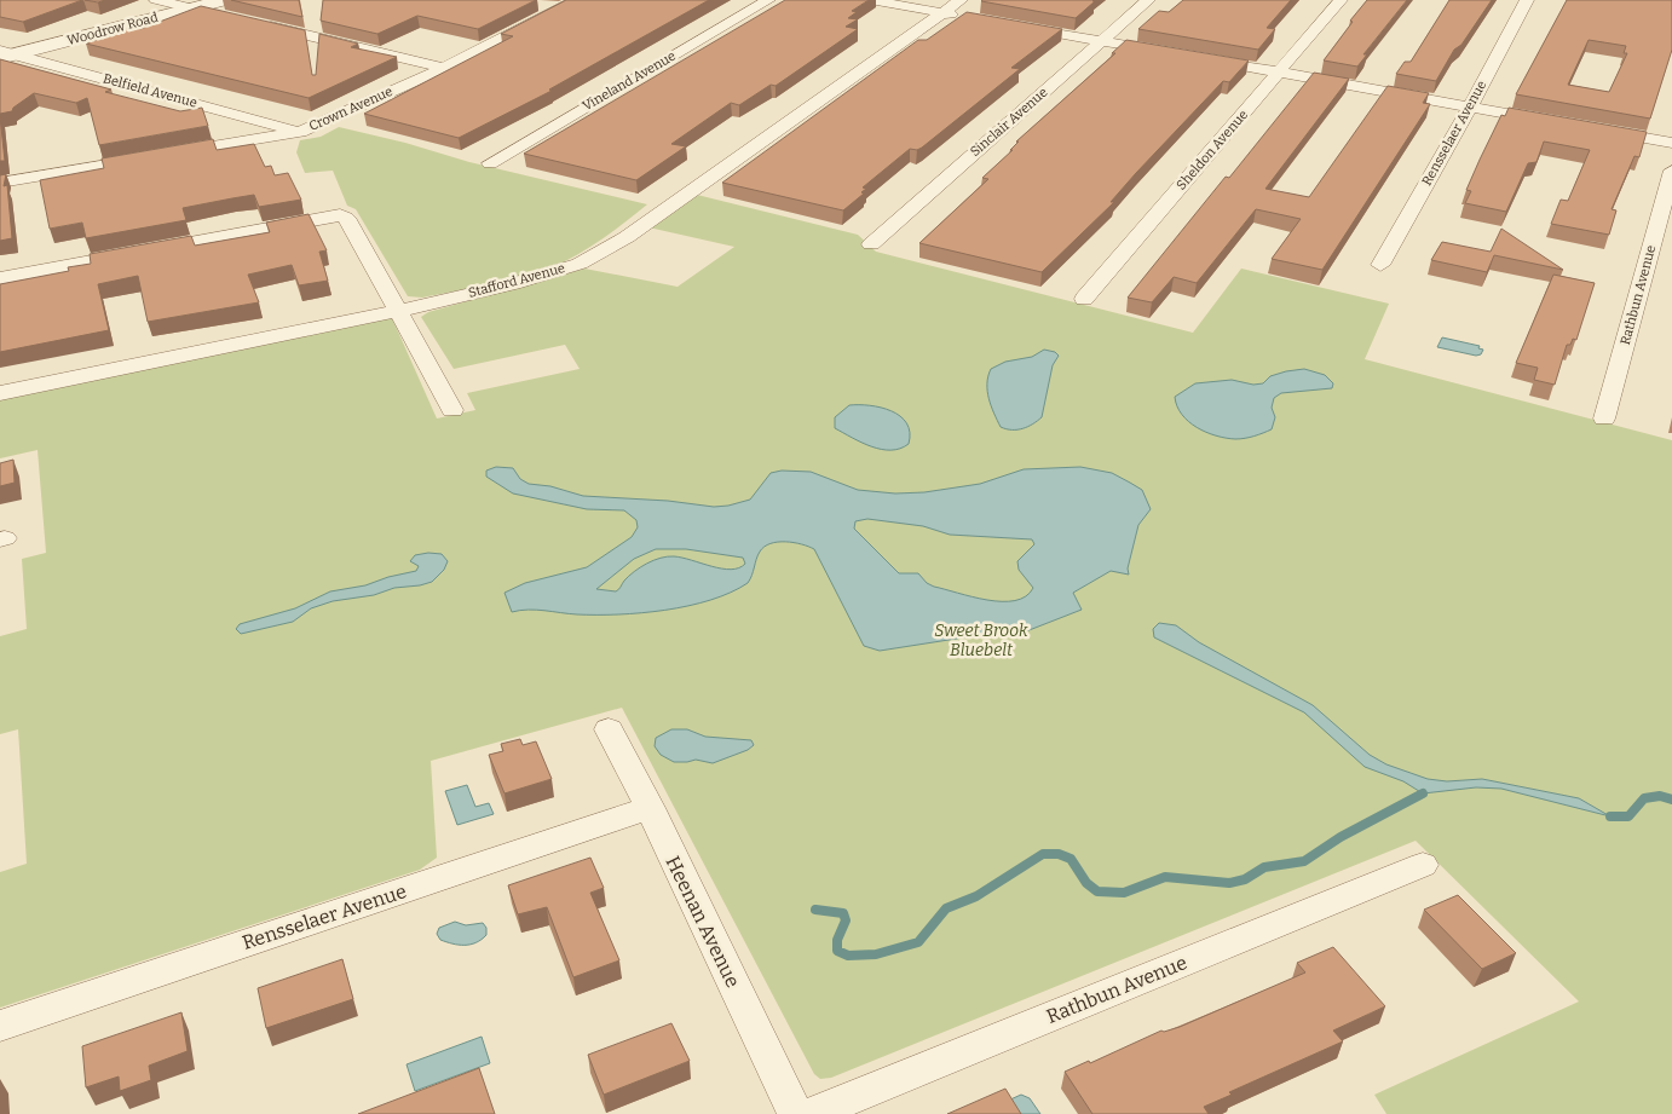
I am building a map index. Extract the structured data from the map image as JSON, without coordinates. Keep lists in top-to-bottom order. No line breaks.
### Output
{"streets":{"street":["Woodrow Road","Vineland Avenue","Belfield Avenue","Crown Avenue","Sinclair Avenue","Rensselaer Avenue","Sheldon Avenue","Stafford Avenue","Rathbun Avenue","Heenan Avenue"]},"crossings":[["Woodrow Road","Belfield Avenue"],["Belfield Avenue","Crown Avenue"],["Rensselaer Avenue","Heenan Avenue"]],"parks":["Sweet Brook Bluebelt"]}
